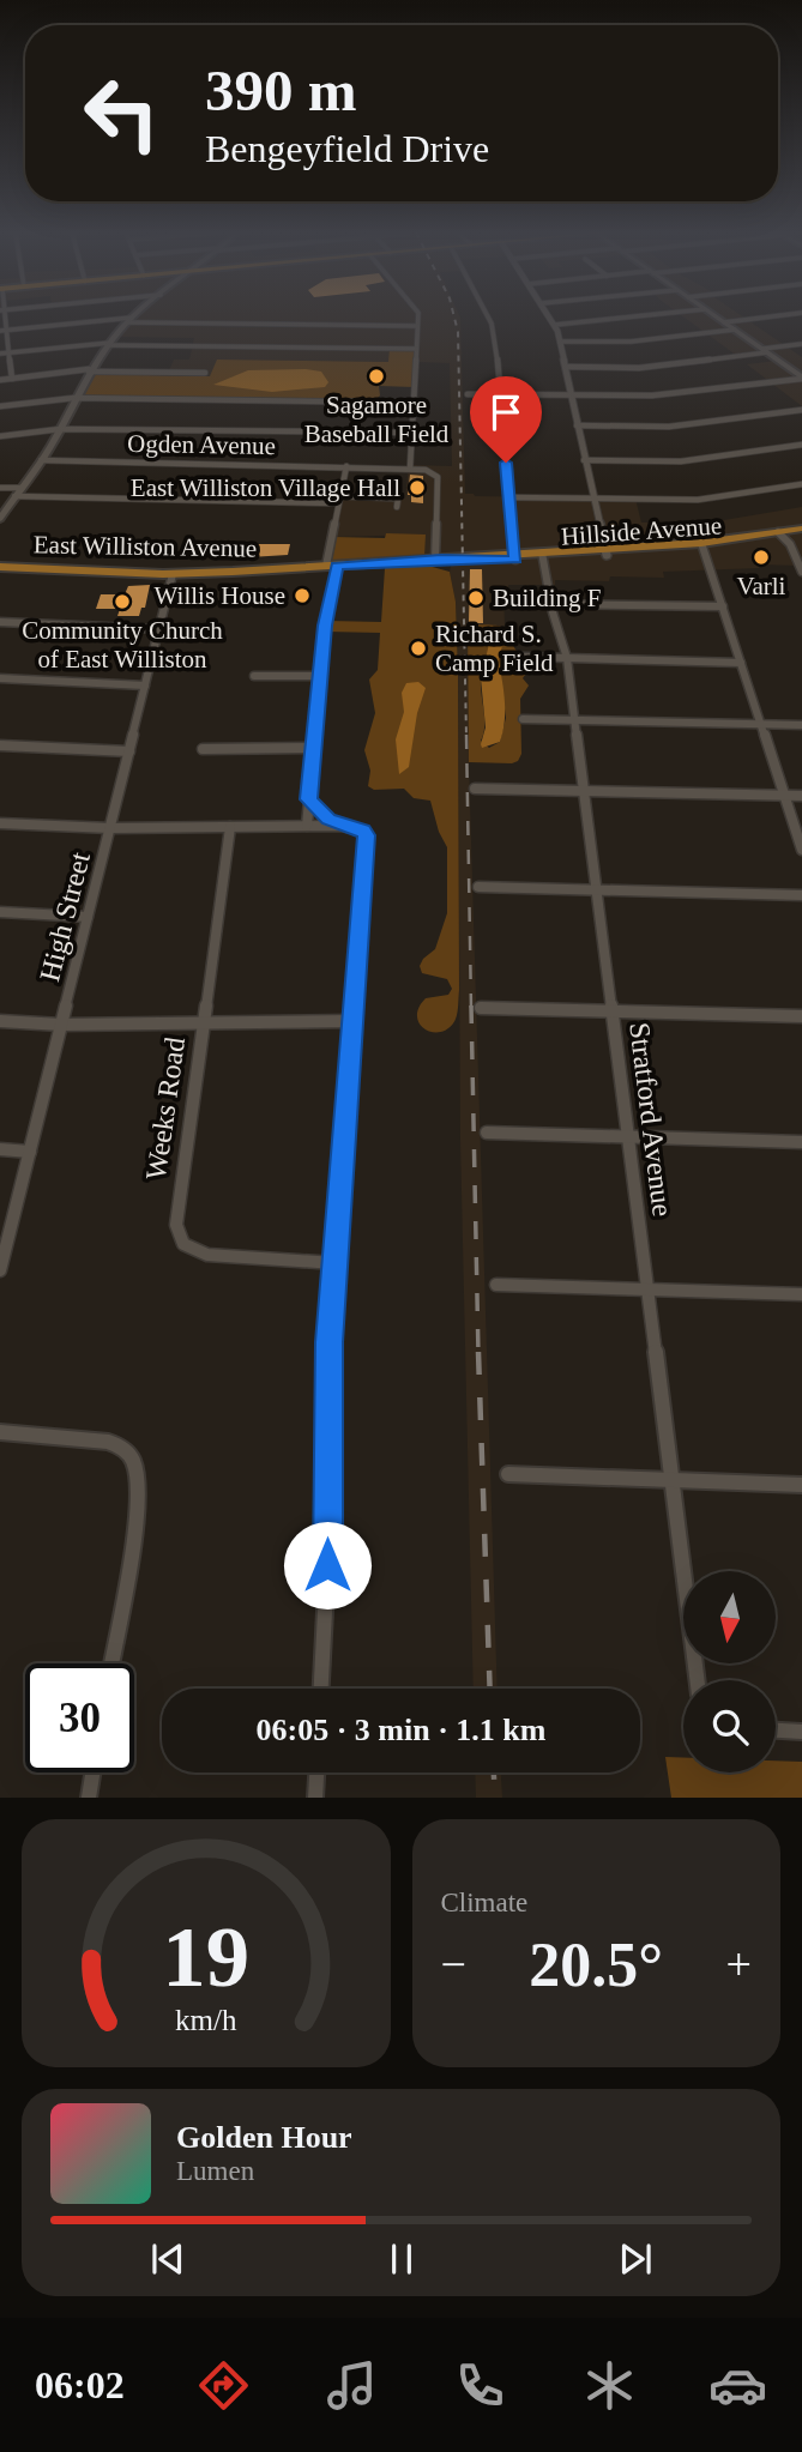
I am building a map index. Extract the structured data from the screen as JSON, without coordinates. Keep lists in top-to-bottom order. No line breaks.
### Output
{"streets":{"main road":["Hillside Avenue","East Williston Avenue"],"street":["Ogden Avenue","High Street","Weeks Road","Stratford Avenue"]},"crossings":[["Hillside Avenue","East Williston Avenue"],["Hillside Avenue","Stratford Avenue"],["East Williston Avenue","High Street"]],"places":["Sagamore Baseball Field","East Williston Village Hall","Varli","Willis House","Building F","Community Church of East Williston","Richard S. Camp Field"],"north":"bottom","page":{"turn":["390 m","Bengeyfield Drive"],"limit":"30","trip":"06:05 · 3 min · 1.1 km","tile":"Climate","heat":["−","20.5°","+"],"song":["Golden Hour","Lumen"],"tabs":"06:02","gauge":["19","km/h"]}}
